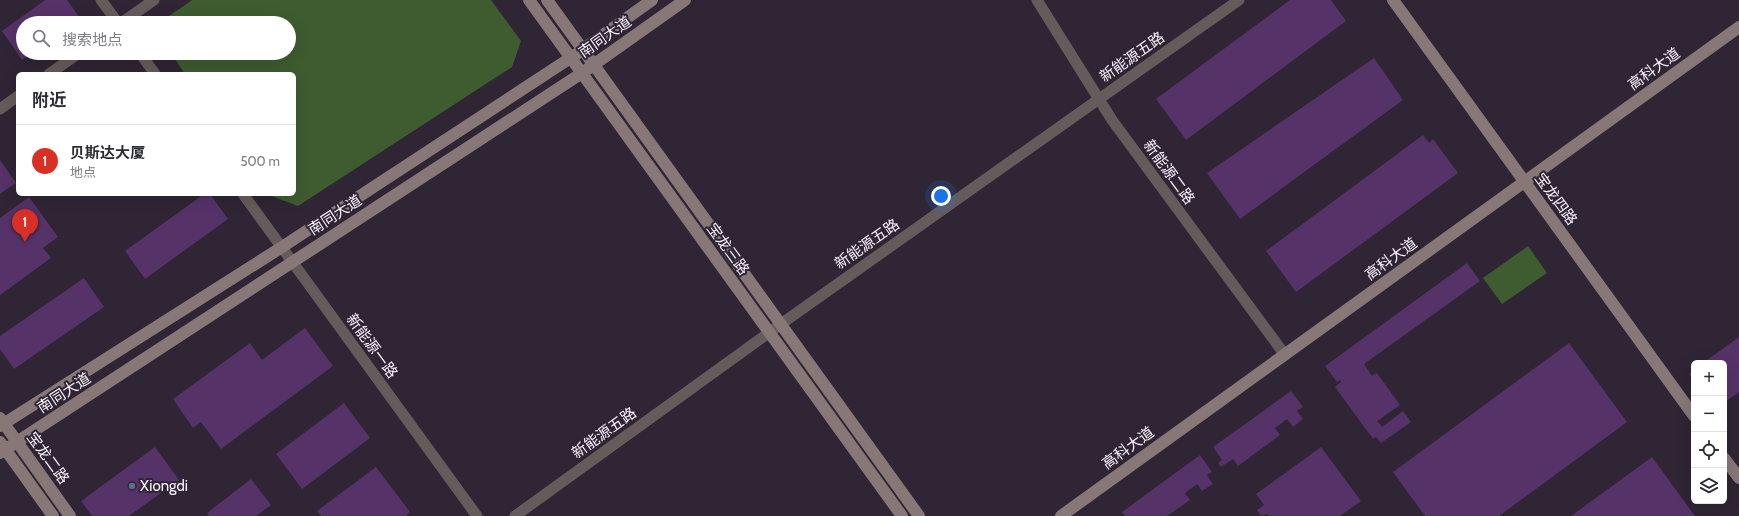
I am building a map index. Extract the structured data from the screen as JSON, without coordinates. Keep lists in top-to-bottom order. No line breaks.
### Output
{"streets":{"street":["南同大道","新能源五路","高科大道","新能源二路","宝龙四路","宝龙三路","新能源一路","宝龙二路"]},"crossings":[["南同大道","宝龙三路"],["南同大道","新能源一路"],["南同大道","宝龙二路"],["新能源五路","新能源二路"],["新能源五路","宝龙三路"],["高科大道","新能源二路"],["高科大道","宝龙四路"]],"places":["Xiongdi"],"page":{"search":"搜索地点","heading":"附近","list":[{"mark":"1","name":"贝斯达大厦","note":"地点","value":"500 m"}],"pins":"1","map_buttons":["+","−"]}}
